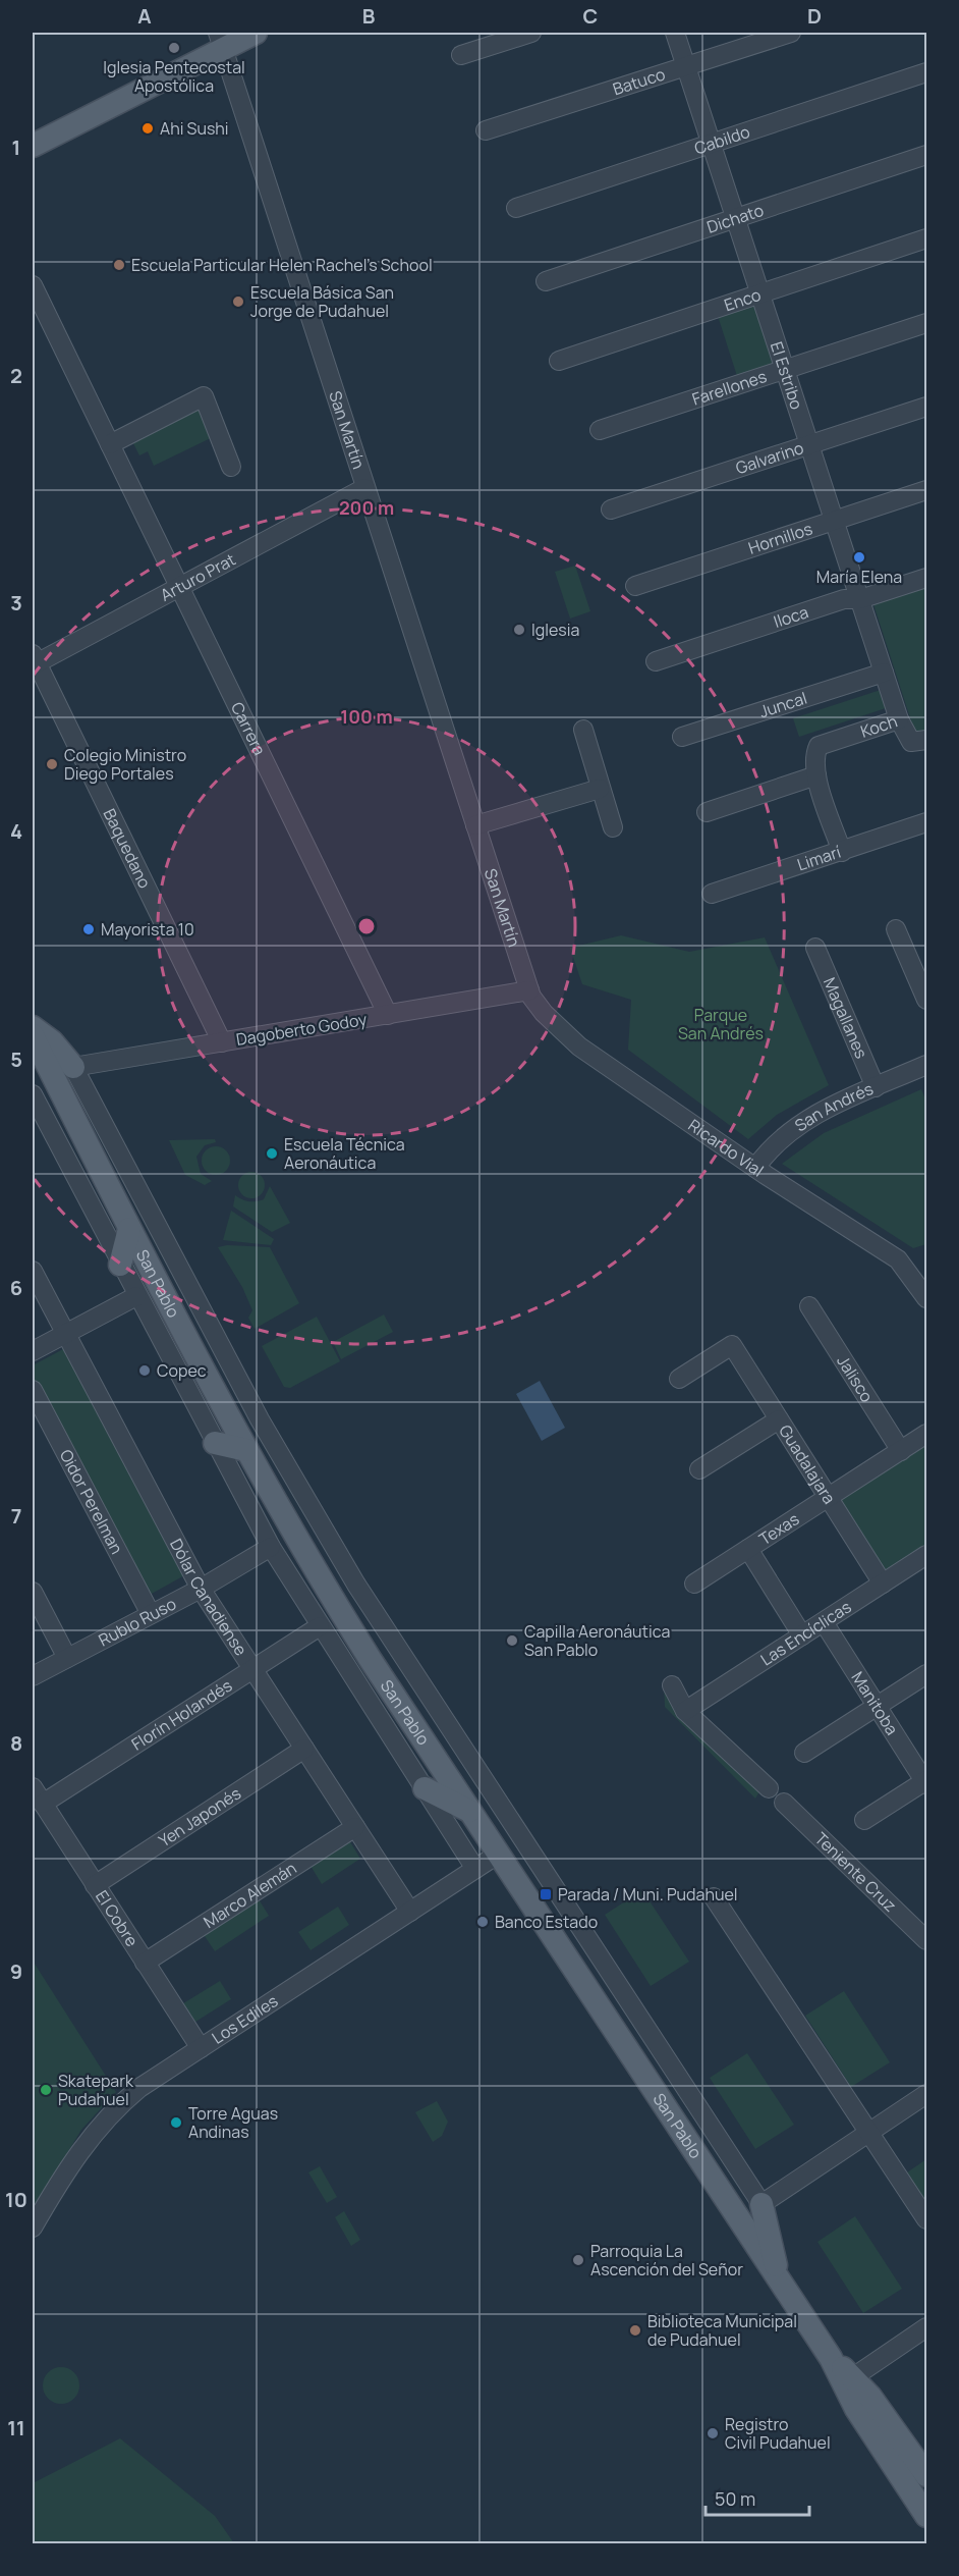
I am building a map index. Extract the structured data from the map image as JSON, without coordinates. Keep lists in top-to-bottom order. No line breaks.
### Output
{"streets":{"main road":["San Pablo"],"street":["Batuco","Cabildo","Dichato","Enco","El Estribo","Farellones","San Martín","Galvarino","Hornillos","Arturo Prat","Iloca","Juncal","Carrera","Koch","Baquedano","Limarí","Magallanes","Dagoberto Godoy","San Andrés","Ricardo Vial","Jalisco","Guadalajara","Oidor Perelman","Texas","Dólar Canadiense","Rublo Ruso","Las Encíclicas","Manitoba","Florín Holandés","Yen Japonés","Teniente Cruz","Marco Alemán","El Cobre","Los Ediles"]},"crossings":[["Batuco","El Estribo"],["Cabildo","El Estribo"],["Dichato","El Estribo"],["Enco","El Estribo"],["El Estribo","Farellones"],["El Estribo","Galvarino"],["El Estribo","Hornillos"],["El Estribo","Iloca"],["El Estribo","Juncal"],["El Estribo","Koch"],["San Martín","Arturo Prat"],["San Martín","Dagoberto Godoy"],["San Martín","Ricardo Vial"],["Arturo Prat","Carrera"],["Arturo Prat","Baquedano"],["Carrera","Dagoberto Godoy"],["Baquedano","Dagoberto Godoy"],["Magallanes","San Andrés"],["Dagoberto Godoy","Ricardo Vial"],["Dagoberto Godoy","San Pablo"],["San Andrés","Ricardo Vial"],["San Pablo","Rublo Ruso"],["San Pablo","Florín Holandés"],["San Pablo","Los Ediles"],["Jalisco","Texas"],["Guadalajara","Texas"],["Guadalajara","Las Encíclicas"],["Oidor Perelman","Rublo Ruso"],["Dólar Canadiense","Rublo Ruso"],["Dólar Canadiense","Florín Holandés"],["Dólar Canadiense","Yen Japonés"],["Dólar Canadiense","Marco Alemán"],["Dólar Canadiense","Los Ediles"],["Las Encíclicas","Manitoba"],["Florín Holandés","El Cobre"],["Yen Japonés","El Cobre"],["Marco Alemán","El Cobre"],["El Cobre","Los Ediles"]],"parks":["Parque San Andrés"],"places":{"other":["Iglesia Pentecostal Apostólica","Ahi Sushi","Escuela Particular Helen Rachel's School","Escuela Básica San Jorge de Pudahuel","María Elena","Iglesia","Colegio Ministro Diego Portales","Mayorista 10","Escuela Técnica Aeronáutica","Copec","Capilla Aeronáutica San Pablo","Banco Estado","Skatepark Pudahuel","Torre Aguas Andinas","Parroquia La Ascención del Señor","Biblioteca Municipal de Pudahuel","Registro Civil Pudahuel"],"transit":["Parada / Muni. Pudahuel"]},"scale_bar":"50 m","grid":{"columns":["A","B","C","D"],"rows":["1","2","3","4","5","6","7","8","9","10","11"]},"rings":["200 m","100 m"]}
